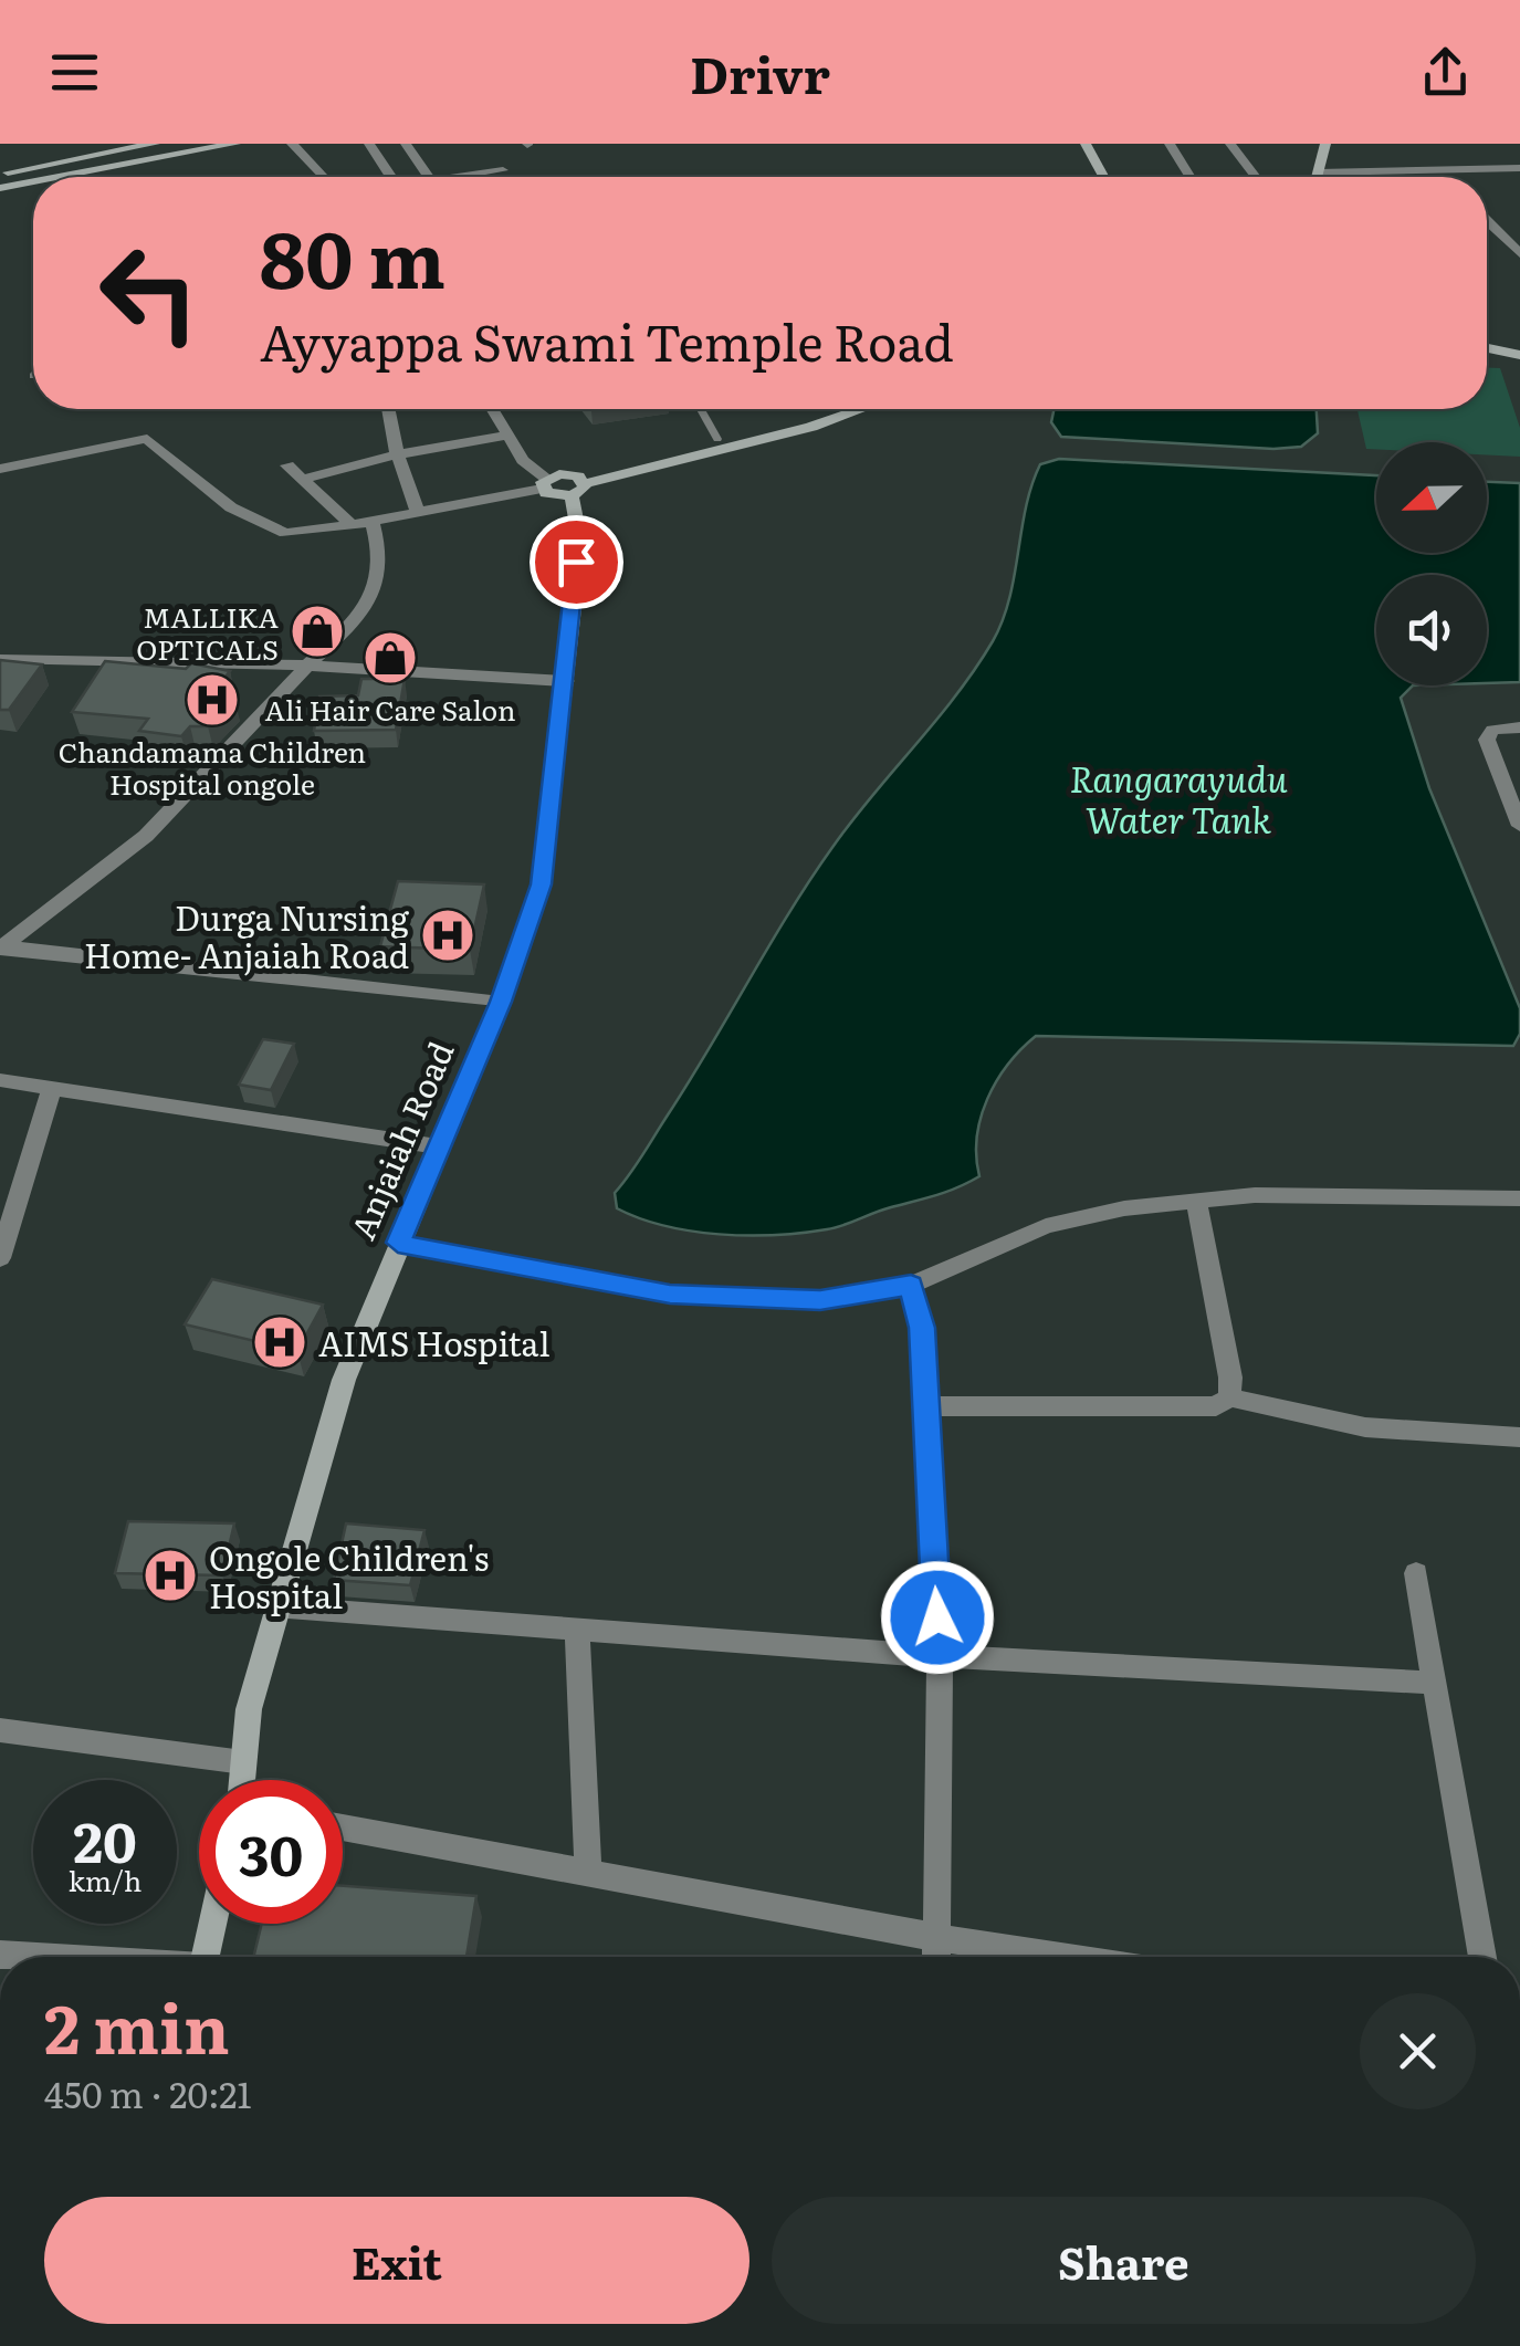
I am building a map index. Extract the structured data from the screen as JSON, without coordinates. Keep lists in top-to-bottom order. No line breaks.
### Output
{"streets":{"street":["Anjaiah Road"]},"water":["Rangarayudu Water Tank"],"places":{"shop":["MALLIKA OPTICALS","Ali Hair Care Salon"],"hospital":["Chandamama Children Hospital ongole","Durga Nursing Home- Anjaiah Road","AIMS Hospital","Ongole Children's Hospital"]},"north":"left","page":{"header":"Drivr","turn":["80 m","Ayyappa Swami Temple Road"],"speed":"20 km/h","limit":"30","heading":["2 min","450 m · 20:21"],"buttons":["Exit","Share"]}}
